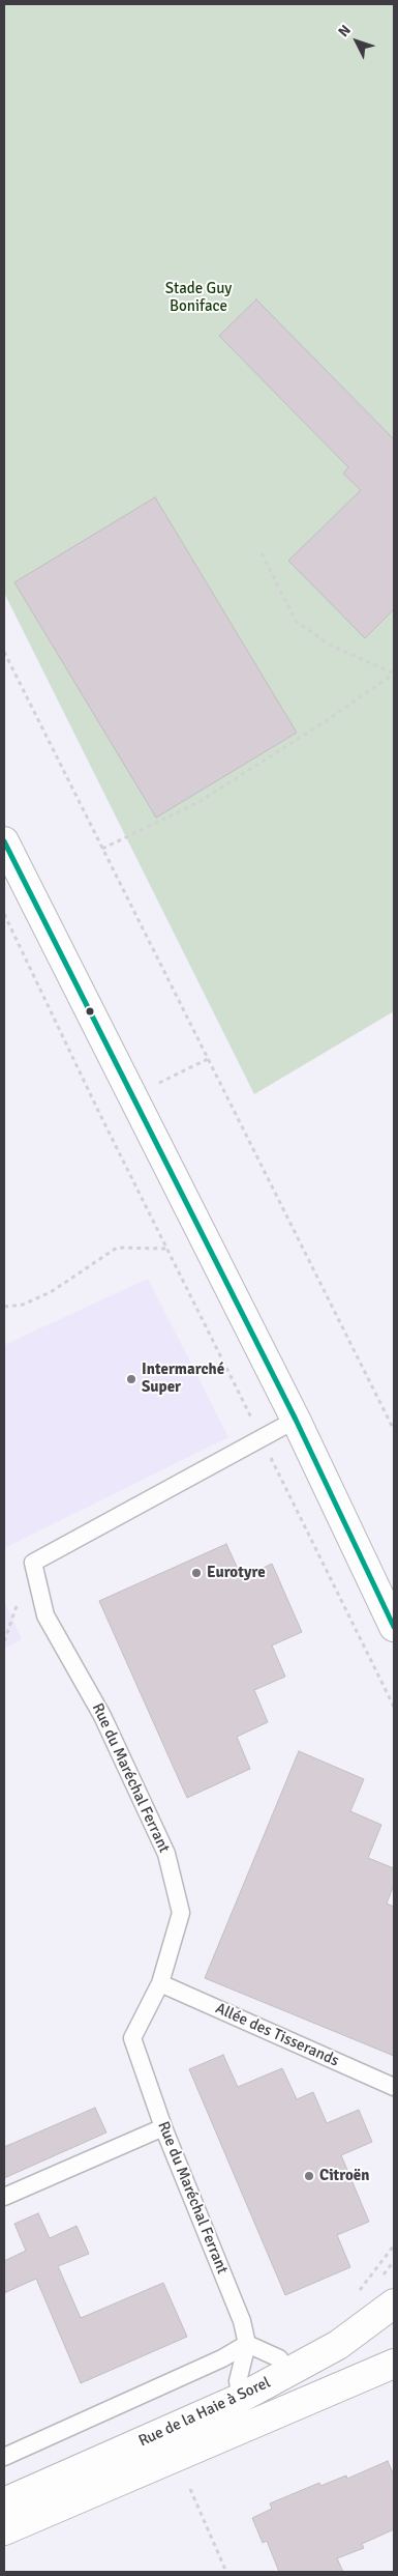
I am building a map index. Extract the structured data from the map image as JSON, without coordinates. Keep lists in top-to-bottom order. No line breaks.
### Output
{"streets":{"street":["Rue de la Haie à Sorel"],"lane":["Rue du Maréchal Ferrant","Allée des Tisserands"]},"crossings":[["Rue du Maréchal Ferrant","Allée des Tisserands"],["Rue du Maréchal Ferrant","Rue de la Haie à Sorel"]],"parks":["Stade Guy Boniface"],"places":["Intermarché Super","Eurotyre","Citroën"],"north":"top left"}
